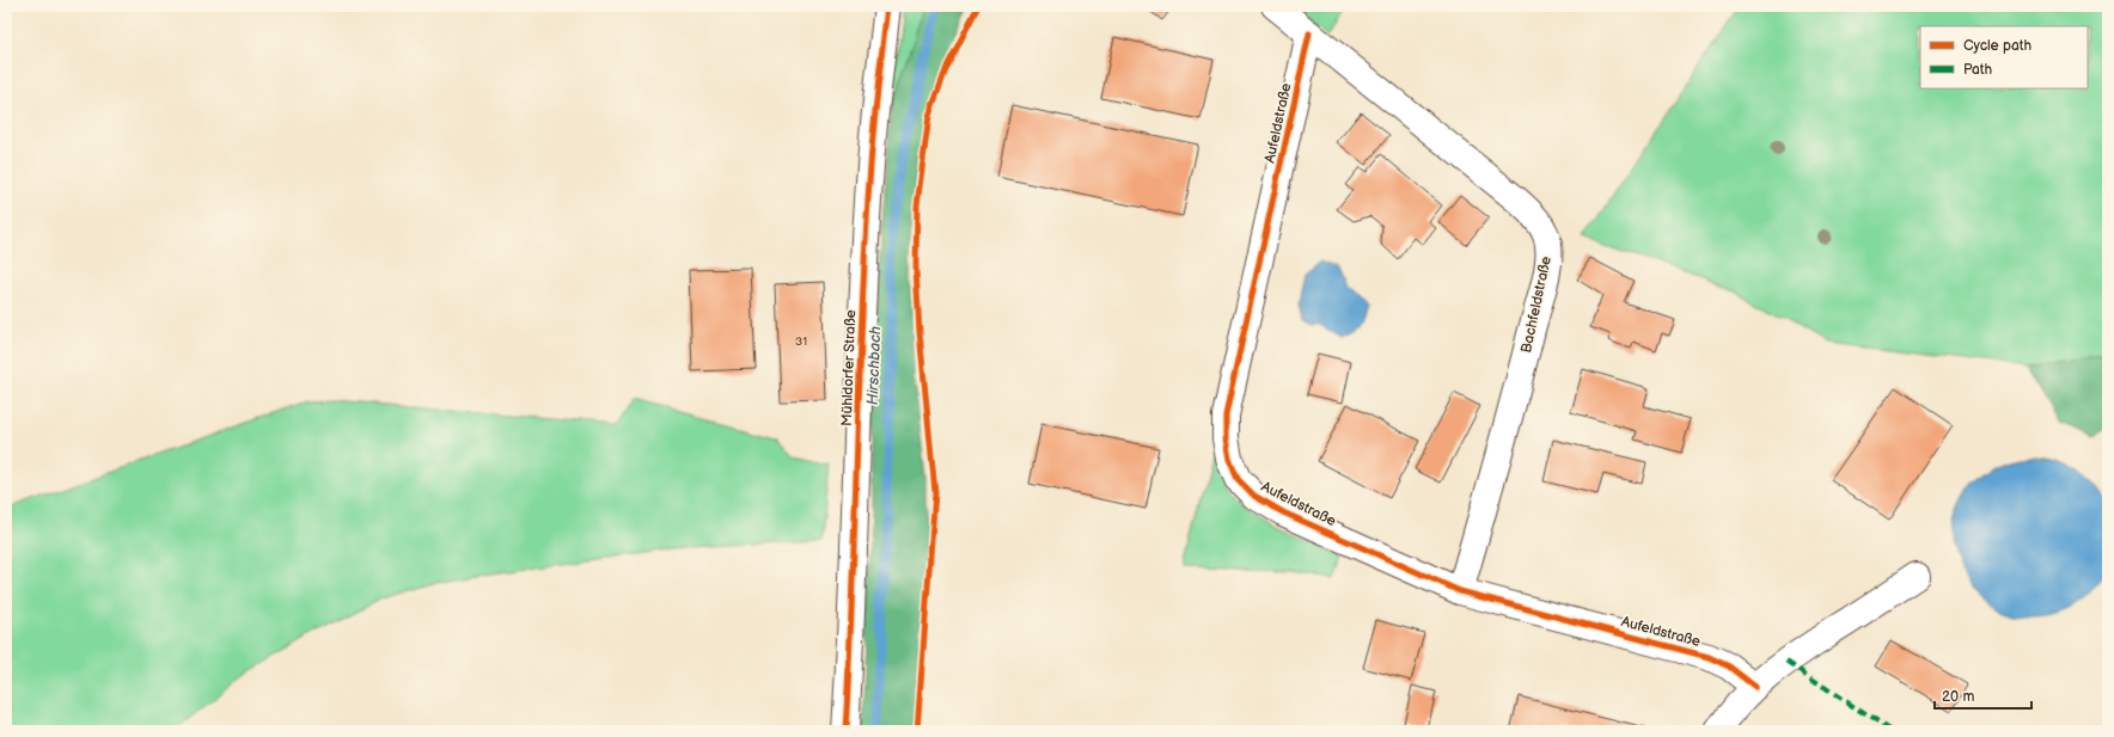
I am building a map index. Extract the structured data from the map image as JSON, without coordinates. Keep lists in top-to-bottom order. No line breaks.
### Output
{"streets":{"street":["Aufeldstraße","Bachfeldstraße","Mühldorfer Straße"]},"crossings":[["Aufeldstraße","Bachfeldstraße"]],"water":["Hirschbach"],"house_numbers":["31"],"legend":["Cycle path","Path"],"scale_bar":"20 m"}
